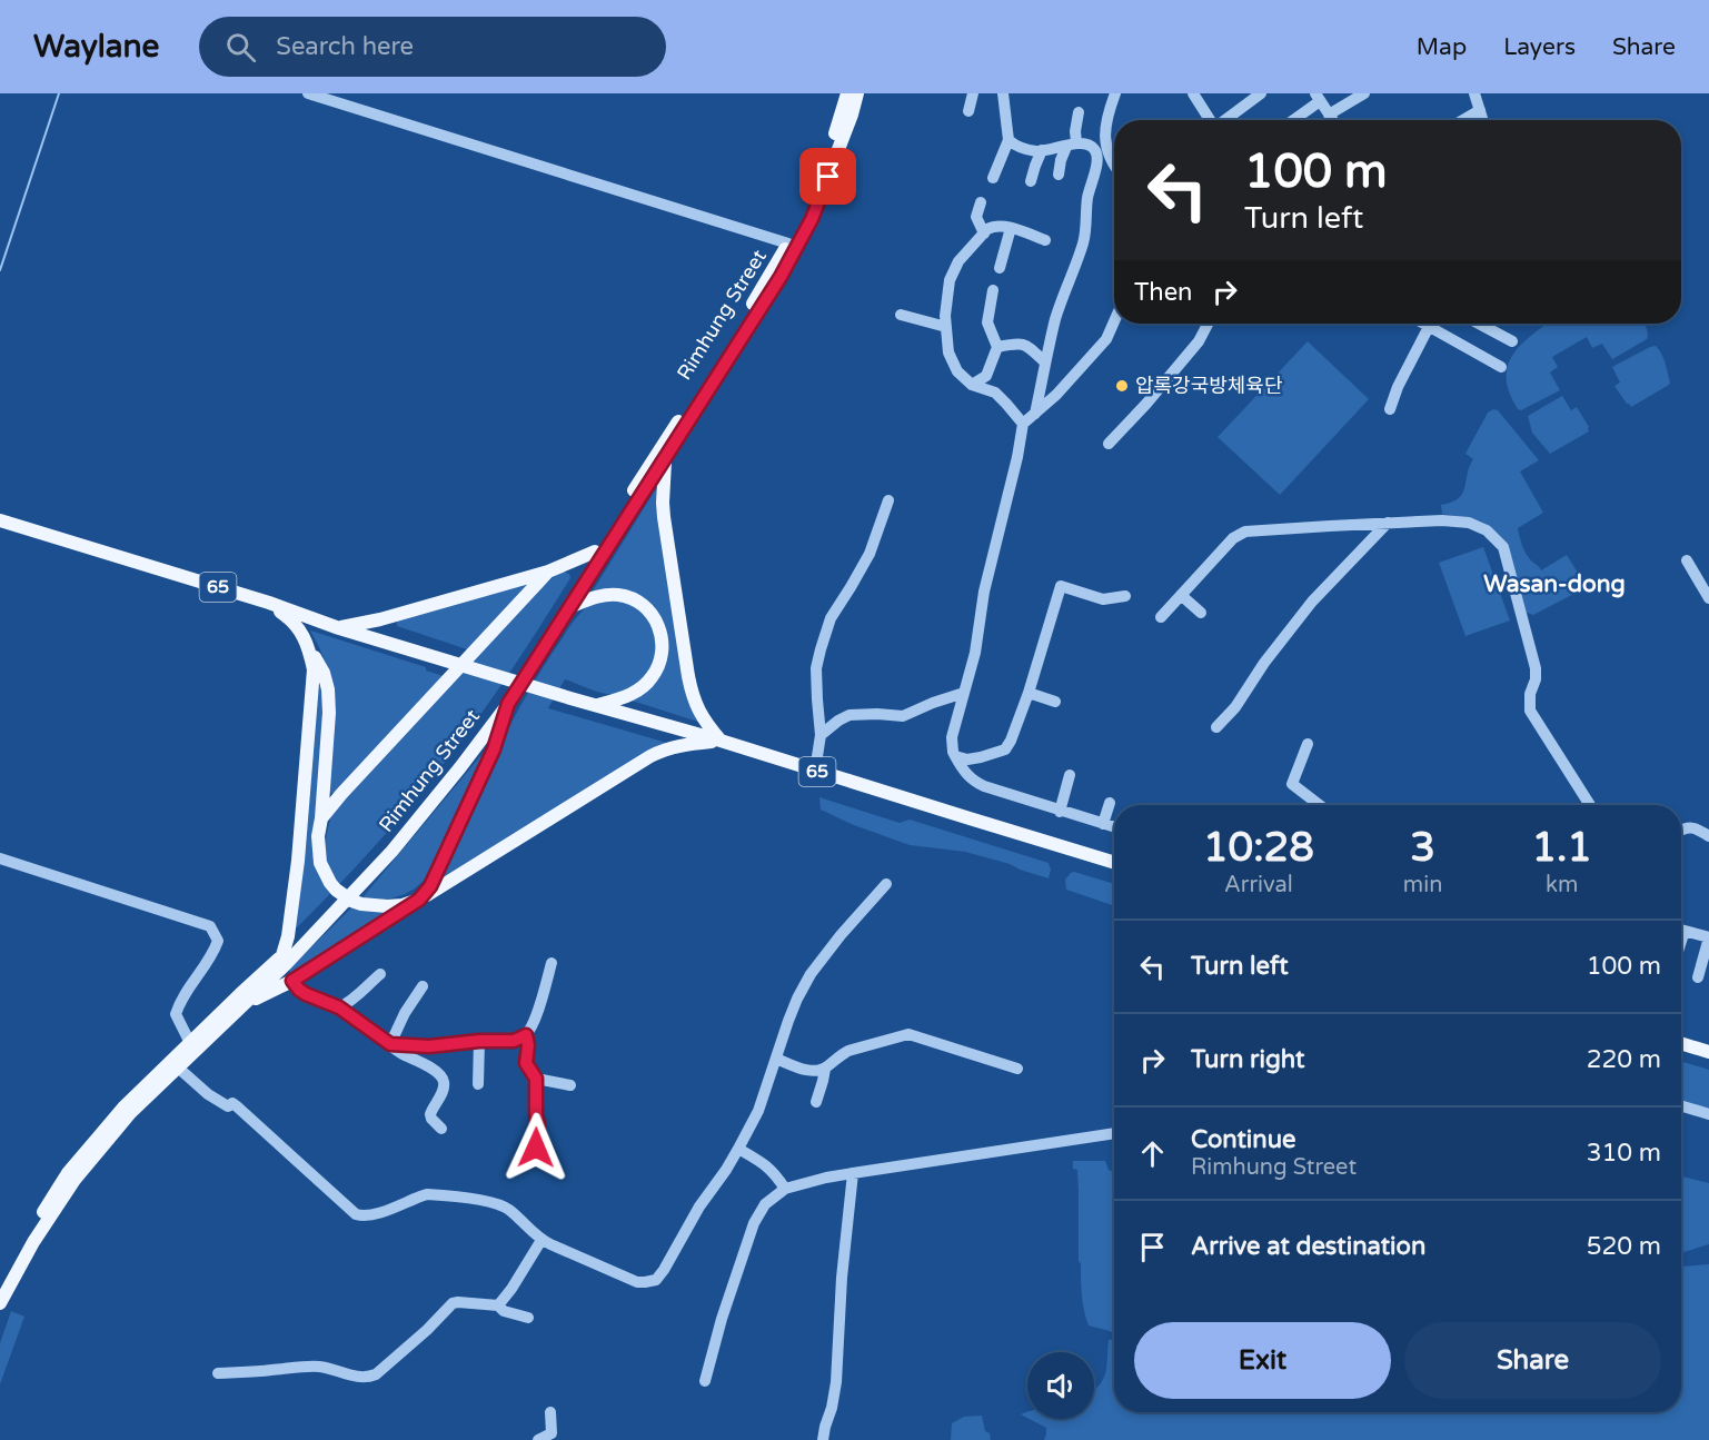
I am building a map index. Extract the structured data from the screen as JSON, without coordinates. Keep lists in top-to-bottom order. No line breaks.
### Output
{"streets":{"main road":["Rimhung Street","65"]},"districts":["Wasan-dong"],"places":["압록강국방체육단"],"page":{"header":"Waylane","search":"Search here","nav":["Map","Layers","Share"],"turn":["100 m","Turn left"],"then":"Then","eta":["10:28","Arrival","3","min","1.1","km"],"list":[{"name":"Turn left","value":"100 m"},{"name":"Turn right","value":"220 m"},{"name":"Continue","note":"Rimhung Street","value":"310 m"},{"name":"Arrive at destination","value":"520 m"}],"buttons":["Exit","Share"]}}
